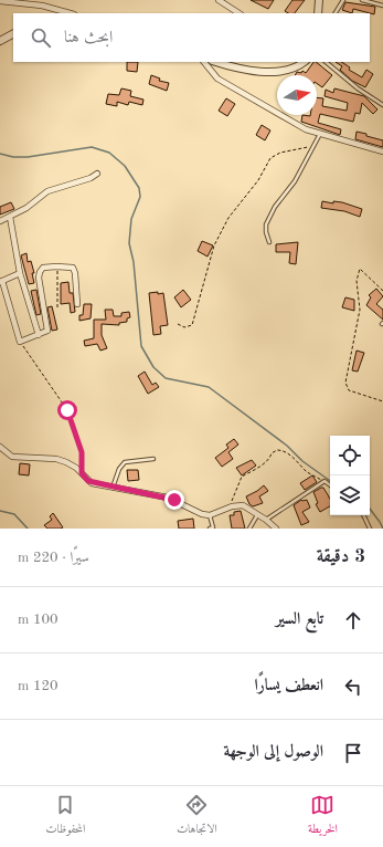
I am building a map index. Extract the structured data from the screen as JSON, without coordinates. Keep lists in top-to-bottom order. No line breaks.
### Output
{"north":"right","page":{"search":"ابحث هنا","heading":["3 دقيقة","سيرًا · 220 m"],"list":[["تابع السير","100 m"],["انعطف يسارًا","120 m"],"الوصول إلى الوجهة"],"nav":["الخريطة","الاتجاهات","المحفوظات"]}}
